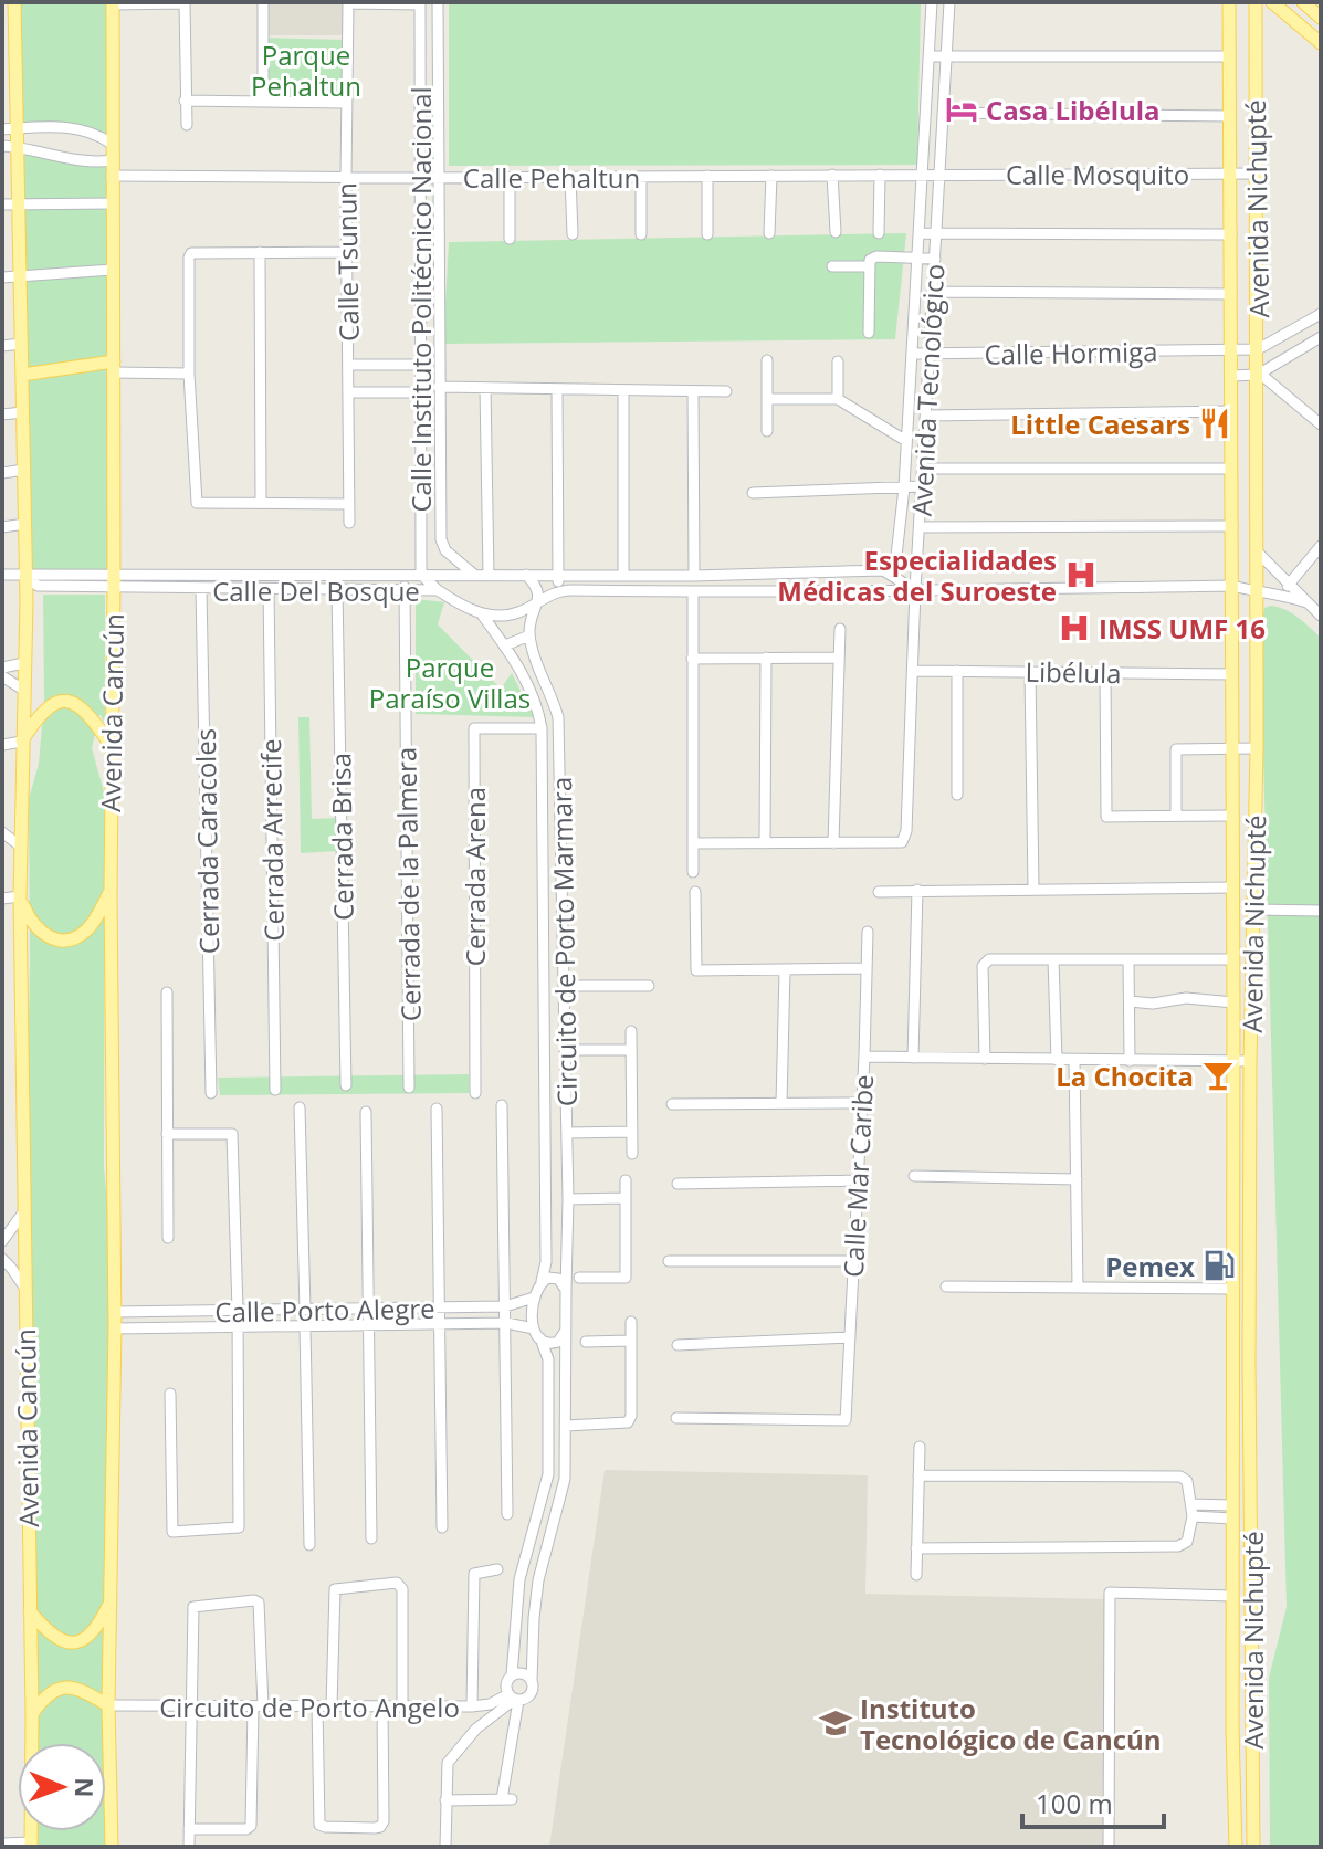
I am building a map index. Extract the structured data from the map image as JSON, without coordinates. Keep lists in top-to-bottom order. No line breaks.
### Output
{"streets":{"main road":["Avenida Nichupté","Avenida Cancún"],"street":["Calle Mosquito","Calle Pehaltun","Calle Tsunun","Calle Instituto Politécnico Nacional","Calle Hormiga","Avenida Tecnológico","Calle Del Bosque","Libélula","Cerrada Brisa","Cerrada Arrecife","Cerrada Caracoles","Cerrada Arena","Cerrada de la Palmera","Circuito de Porto Marmara","Calle Mar Caribe","Calle Porto Alegre","Circuito de Porto Angelo"]},"crossings":[["Calle Mosquito","Calle Pehaltun"],["Calle Mosquito","Avenida Nichupté"],["Calle Mosquito","Avenida Tecnológico"],["Calle Pehaltun","Calle Tsunun"],["Calle Pehaltun","Calle Instituto Politécnico Nacional"],["Calle Pehaltun","Avenida Tecnológico"],["Calle Pehaltun","Avenida Cancún"],["Avenida Nichupté","Calle Hormiga"],["Avenida Nichupté","Libélula"],["Calle Instituto Politécnico Nacional","Calle Del Bosque"],["Calle Hormiga","Avenida Tecnológico"],["Avenida Tecnológico","Calle Del Bosque"],["Avenida Tecnológico","Libélula"],["Calle Del Bosque","Avenida Cancún"],["Calle Del Bosque","Cerrada Brisa"],["Calle Del Bosque","Cerrada Arrecife"],["Calle Del Bosque","Cerrada Caracoles"],["Calle Del Bosque","Cerrada de la Palmera"],["Calle Del Bosque","Circuito de Porto Marmara"],["Avenida Cancún","Calle Porto Alegre"],["Avenida Cancún","Circuito de Porto Angelo"],["Cerrada Arena","Circuito de Porto Marmara"],["Circuito de Porto Marmara","Calle Porto Alegre"],["Circuito de Porto Marmara","Circuito de Porto Angelo"]],"parks":["Parque Pehaltun","Parque Paraíso Villas"],"places":{"hotel":["Casa Libélula"],"restaurant":["Little Caesars"],"hospital":["Especialidades Médicas del Suroeste","IMSS UMF 16"],"bar":["La Chocita"],"fuel station":["Pemex"],"school or university":["Instituto Tecnológico de Cancún"]},"scale_bar":"100 m","north":"right"}
